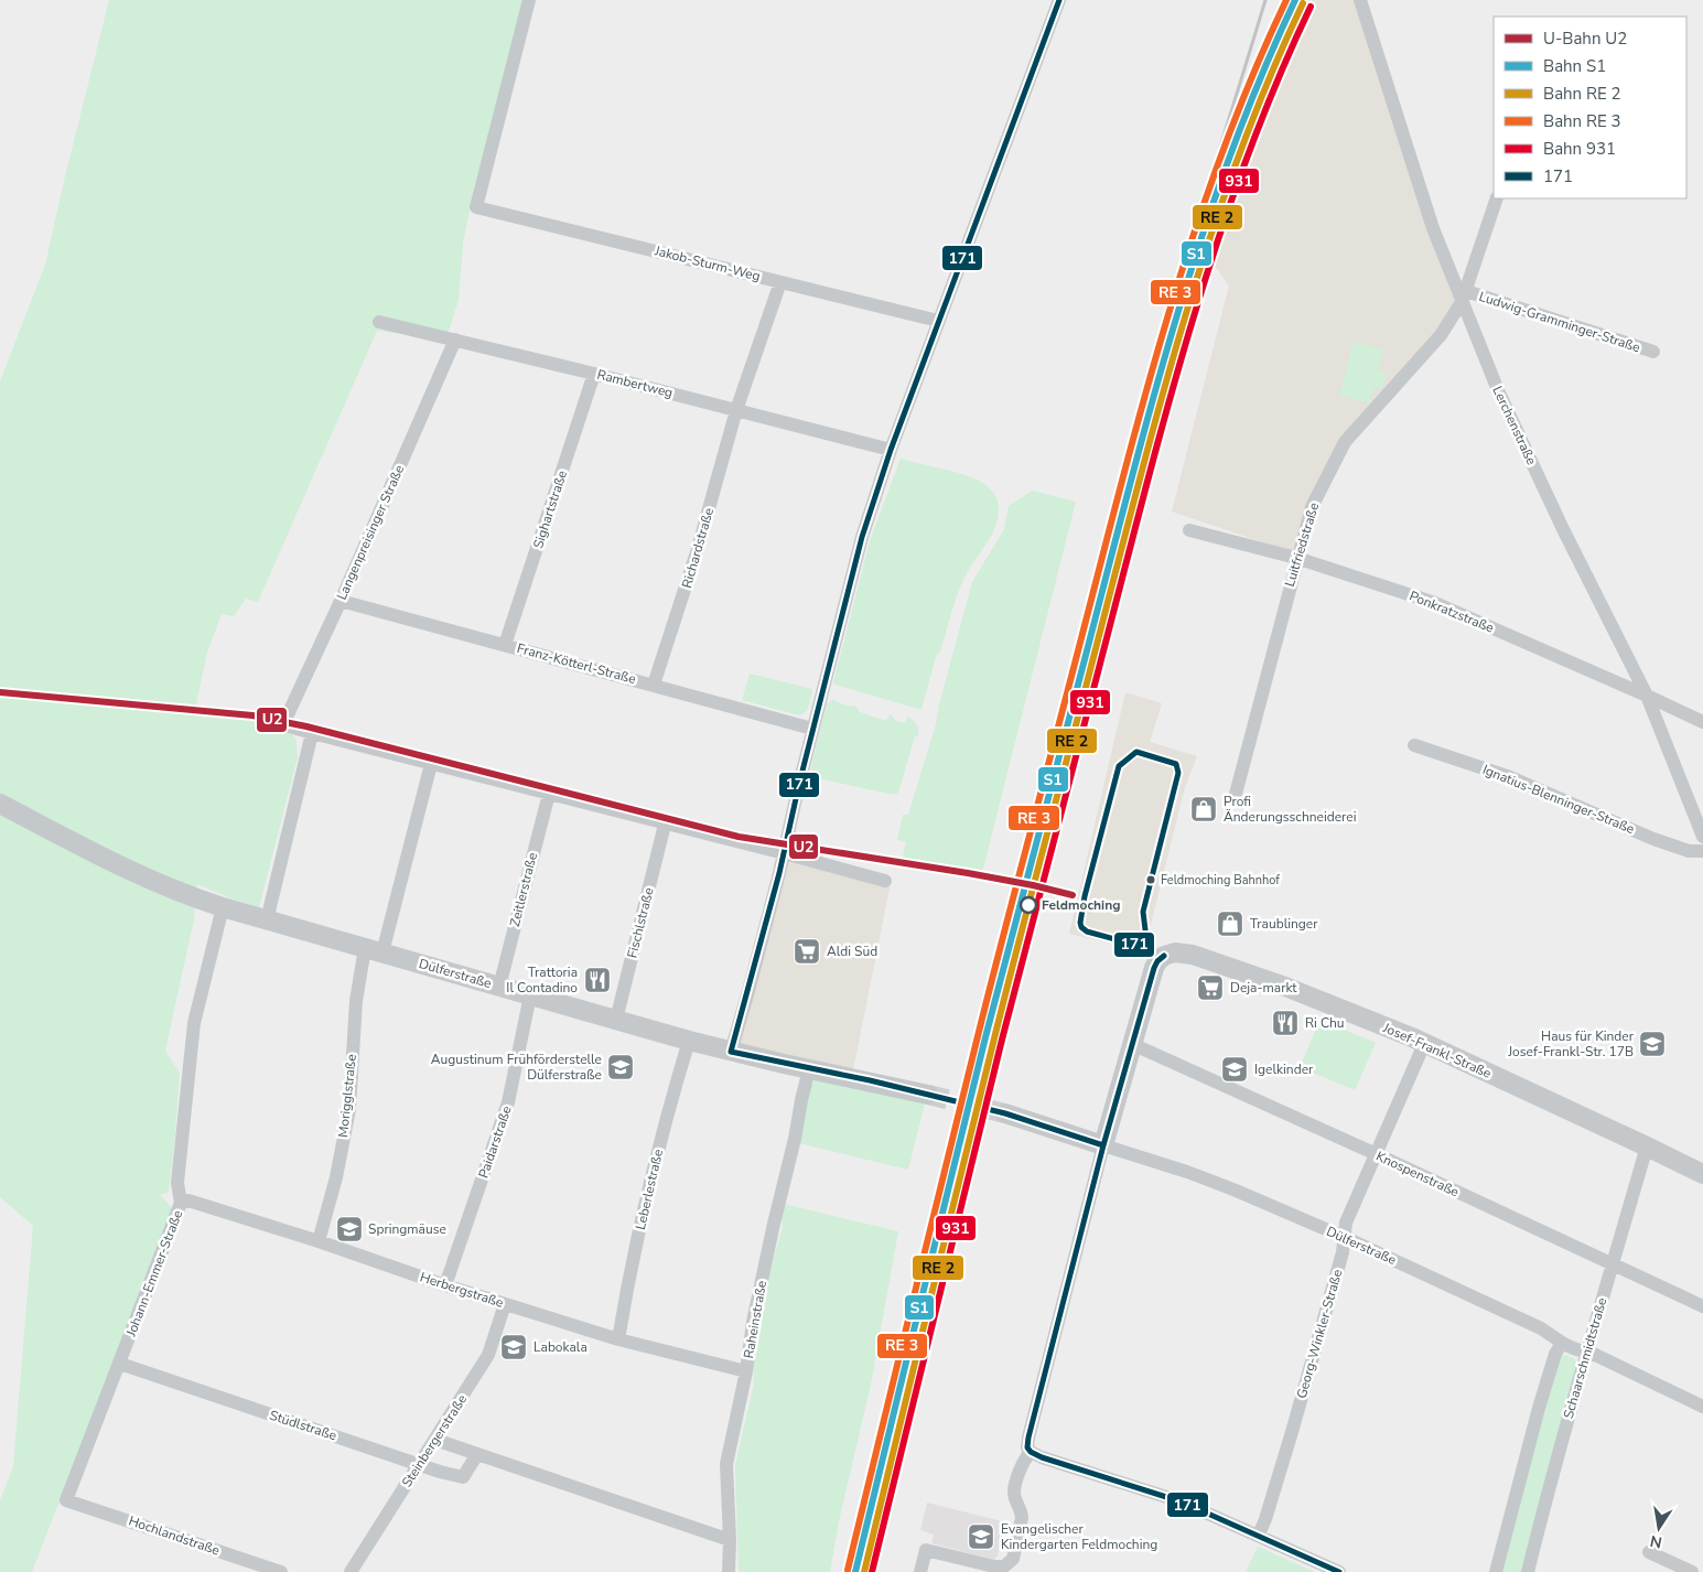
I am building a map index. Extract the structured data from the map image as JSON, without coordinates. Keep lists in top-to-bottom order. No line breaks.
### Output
{"streets":{"main road":["Dülferstraße","Josef-Frankl-Straße"],"street":["Jakob-Sturm-Weg","Ludwig-Gramminger-Straße","Rambertweg","Lerchenstraße","Sighartstraße","Langenpreisinger Straße","Luitfriedstraße","Richardstraße","Ponkratzstraße","Franz-Kötterl-Straße","Ignatius-Blenninger-Straße","Zeitlerstraße","Fischlstraße","Morigglstraße","Paidarstraße","Knospenstraße","Leberlestraße","Johann-Emmer-Straße","Herbergstraße","Raheinstraße","Georg-Winkler-Straße","Schaarschmidtstraße","Stüdlstraße","Steinbergerstraße","Hochlandstraße"]},"crossings":[["Jakob-Sturm-Weg","Richardstraße"],["Ludwig-Gramminger-Straße","Lerchenstraße"],["Ludwig-Gramminger-Straße","Luitfriedstraße"],["Rambertweg","Sighartstraße"],["Rambertweg","Langenpreisinger Straße"],["Rambertweg","Richardstraße"],["Lerchenstraße","Luitfriedstraße"],["Lerchenstraße","Ponkratzstraße"],["Sighartstraße","Franz-Kötterl-Straße"],["Langenpreisinger Straße","Franz-Kötterl-Straße"],["Luitfriedstraße","Ponkratzstraße"],["Richardstraße","Franz-Kötterl-Straße"],["Zeitlerstraße","Dülferstraße"],["Fischlstraße","Dülferstraße"],["Dülferstraße","Morigglstraße"],["Dülferstraße","Paidarstraße"],["Dülferstraße","Leberlestraße"],["Dülferstraße","Johann-Emmer-Straße"],["Dülferstraße","Raheinstraße"],["Dülferstraße","Georg-Winkler-Straße"],["Dülferstraße","Schaarschmidtstraße"],["Josef-Frankl-Straße","Knospenstraße"],["Josef-Frankl-Straße","Georg-Winkler-Straße"],["Josef-Frankl-Straße","Schaarschmidtstraße"],["Morigglstraße","Herbergstraße"],["Paidarstraße","Herbergstraße"],["Knospenstraße","Georg-Winkler-Straße"],["Knospenstraße","Schaarschmidtstraße"],["Leberlestraße","Herbergstraße"],["Johann-Emmer-Straße","Herbergstraße"],["Johann-Emmer-Straße","Stüdlstraße"],["Johann-Emmer-Straße","Hochlandstraße"],["Herbergstraße","Raheinstraße"],["Herbergstraße","Steinbergerstraße"],["Stüdlstraße","Steinbergerstraße"]],"places":{"shop":["Profi Änderungsschneiderei","Traublinger"],"other":["Feldmoching Bahnhof","Feldmoching"],"supermarket":["Aldi Süd","Deja-markt"],"restaurant":["Trattoria Il Contadino","Ri Chu"],"school or university":["Haus für Kinder Josef-Frankl-Str. 17B","Augustinum Frühförderstelle Dülferstraße","Igelkinder","Springmäuse","Labokala","Evangelischer Kindergarten Feldmoching"]},"lines":["rail line S1","transit line 171","rail line 931","metro line U2"],"legend":["U-Bahn U2","Bahn S1","Bahn RE 2","Bahn RE 3","Bahn 931","171"],"north":"bottom"}
